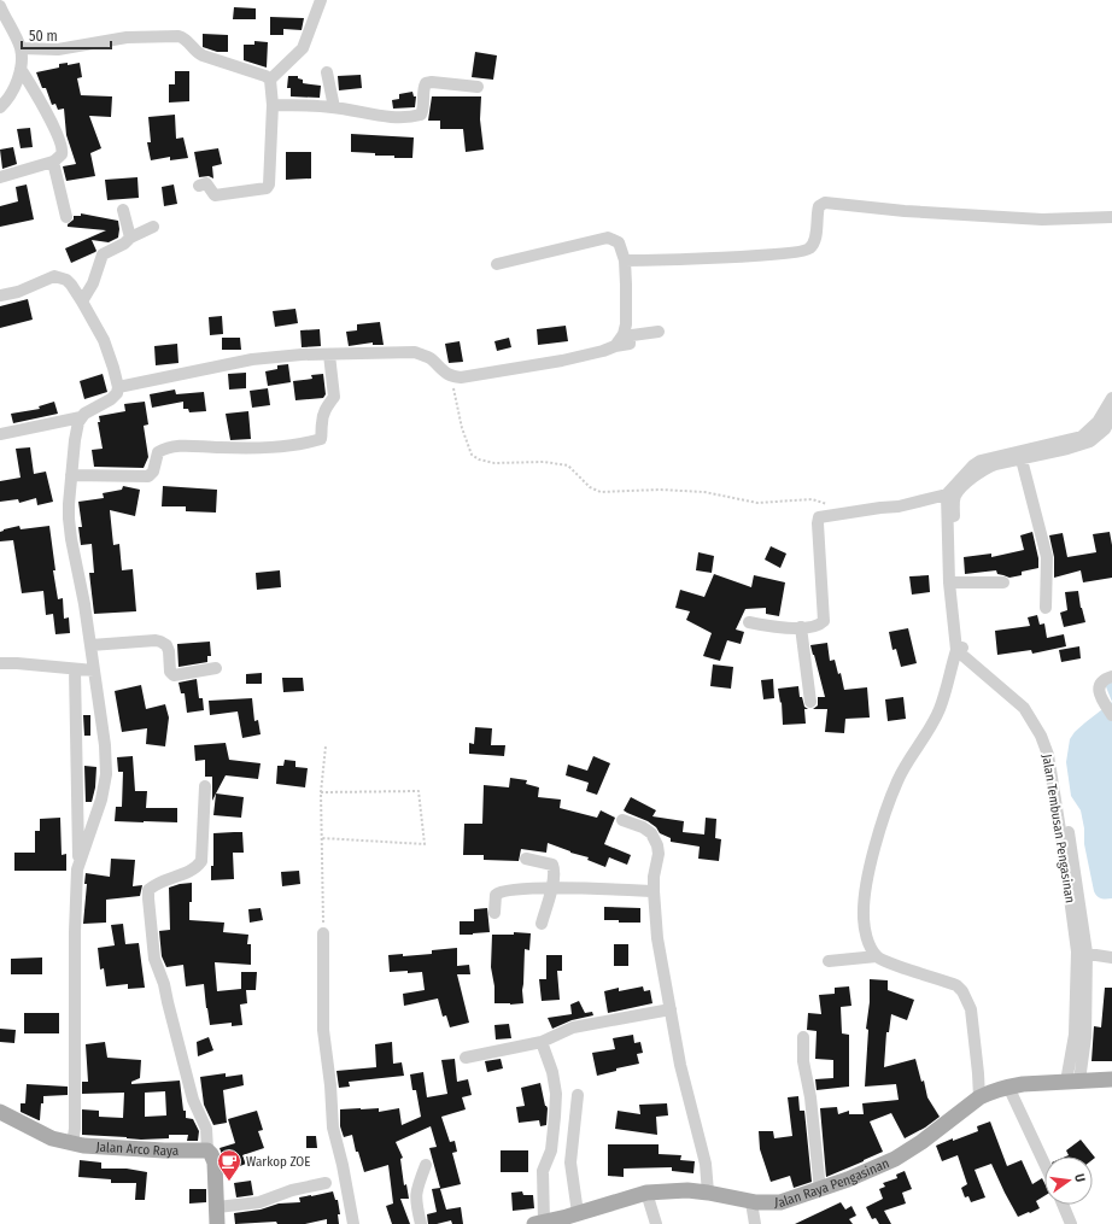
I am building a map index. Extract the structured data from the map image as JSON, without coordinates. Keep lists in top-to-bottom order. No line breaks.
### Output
{"streets":{"main road":["Jalan Arco Raya","Jalan Raya Pengasinan"],"street":["Jalan Tembusan Pengasinan"]},"crossings":[["Jalan Tembusan Pengasinan","Jalan Raya Pengasinan"]],"places":{"cafe":["Warkop ZOE"]},"scale_bar":"50 m","north":"right"}
